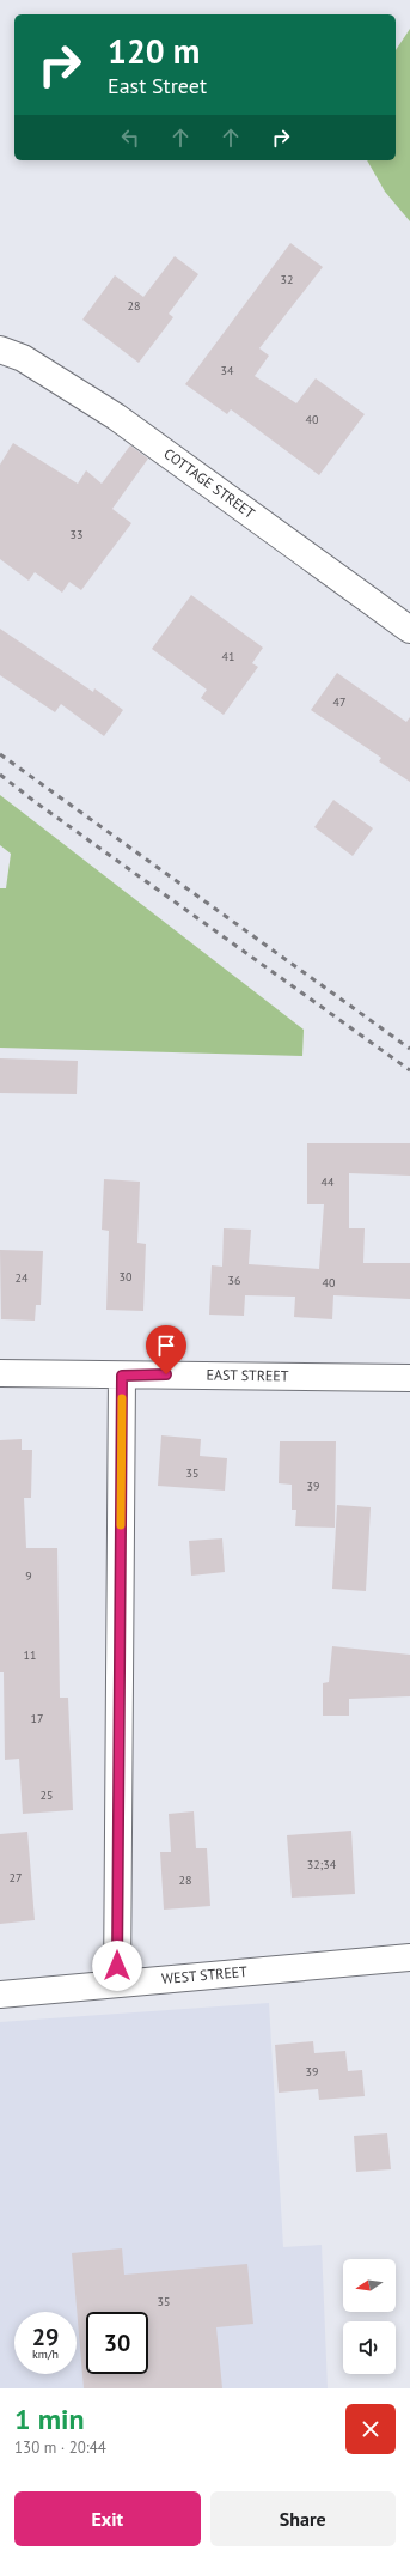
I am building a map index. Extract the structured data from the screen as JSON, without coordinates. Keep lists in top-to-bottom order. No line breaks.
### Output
{"streets":{"street":["COTTAGE STREET","EAST STREET","WEST STREET"]},"house_numbers":["32","28","34","40","33","41","47","44","30","24","36","40","35","39","9","11","17","25","32;34","27","28","39","35"],"north":"left","page":{"turn":["120 m","East Street"],"speed":"29 km/h","limit":"30","heading":["1 min","130 m · 20:44"],"buttons":["Exit","Share"]}}
